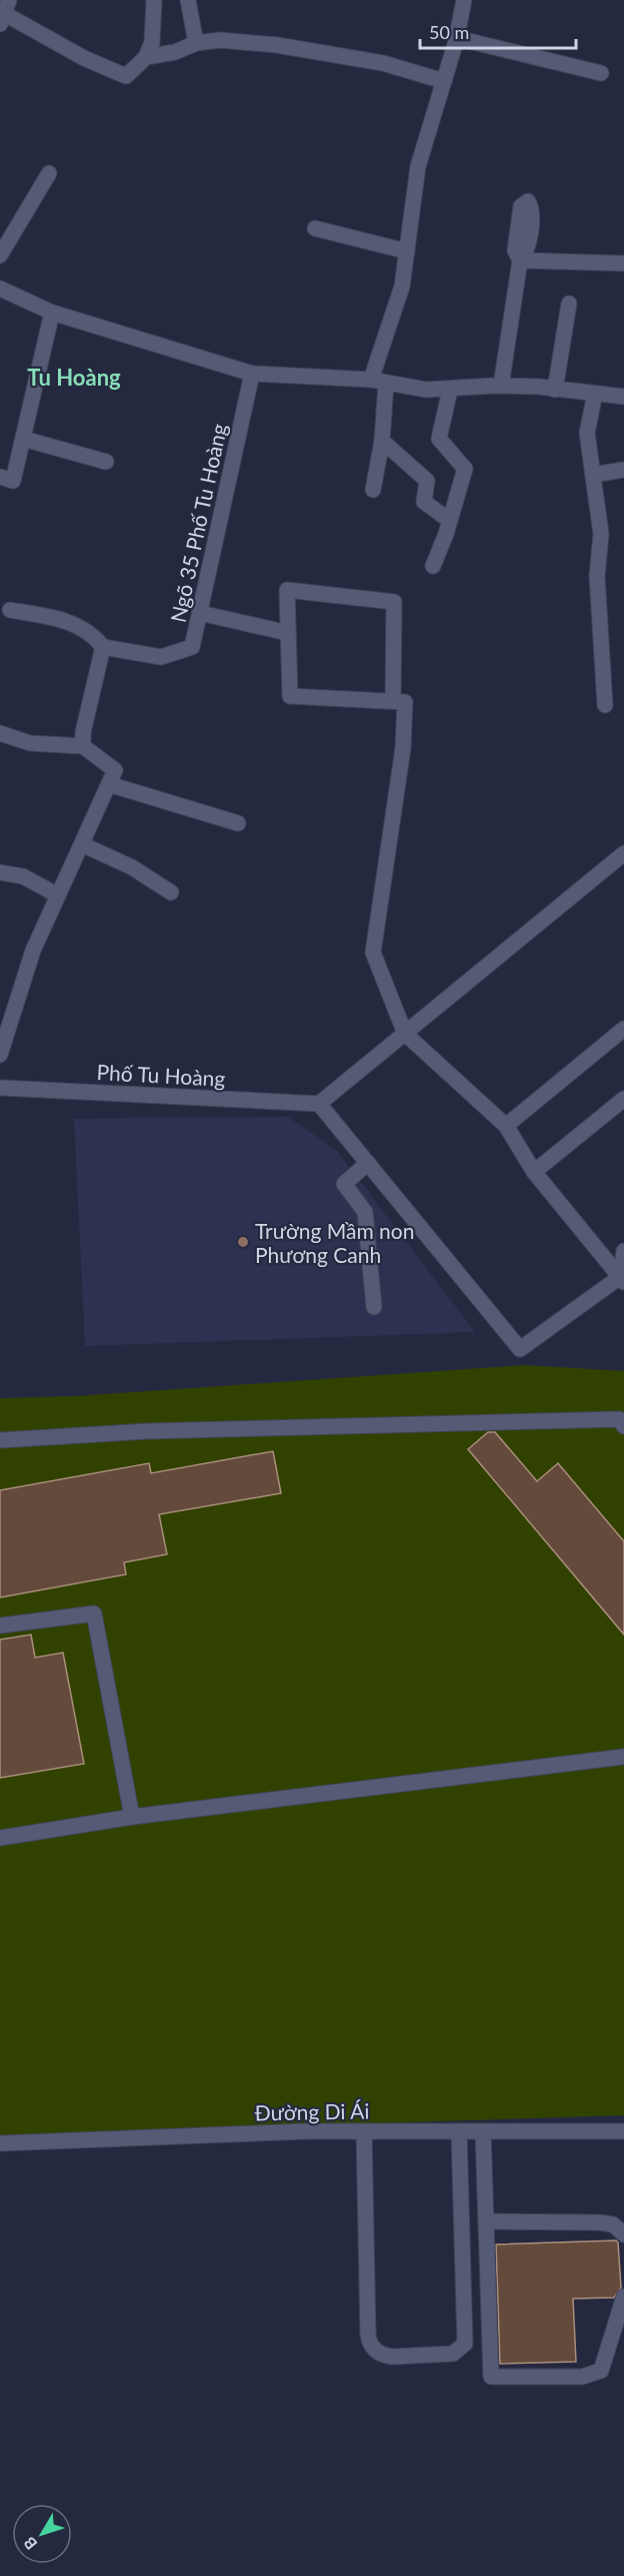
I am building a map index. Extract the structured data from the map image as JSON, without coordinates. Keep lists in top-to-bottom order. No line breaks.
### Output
{"streets":{"street":["Ngõ 35 Phố Tu Hoàng","Phố Tu Hoàng","Đường Di Ái"]},"districts":["Tu Hoàng"],"places":["Trường Mầm non Phương Canh"],"scale_bar":"50 m","north":"bottom left"}
